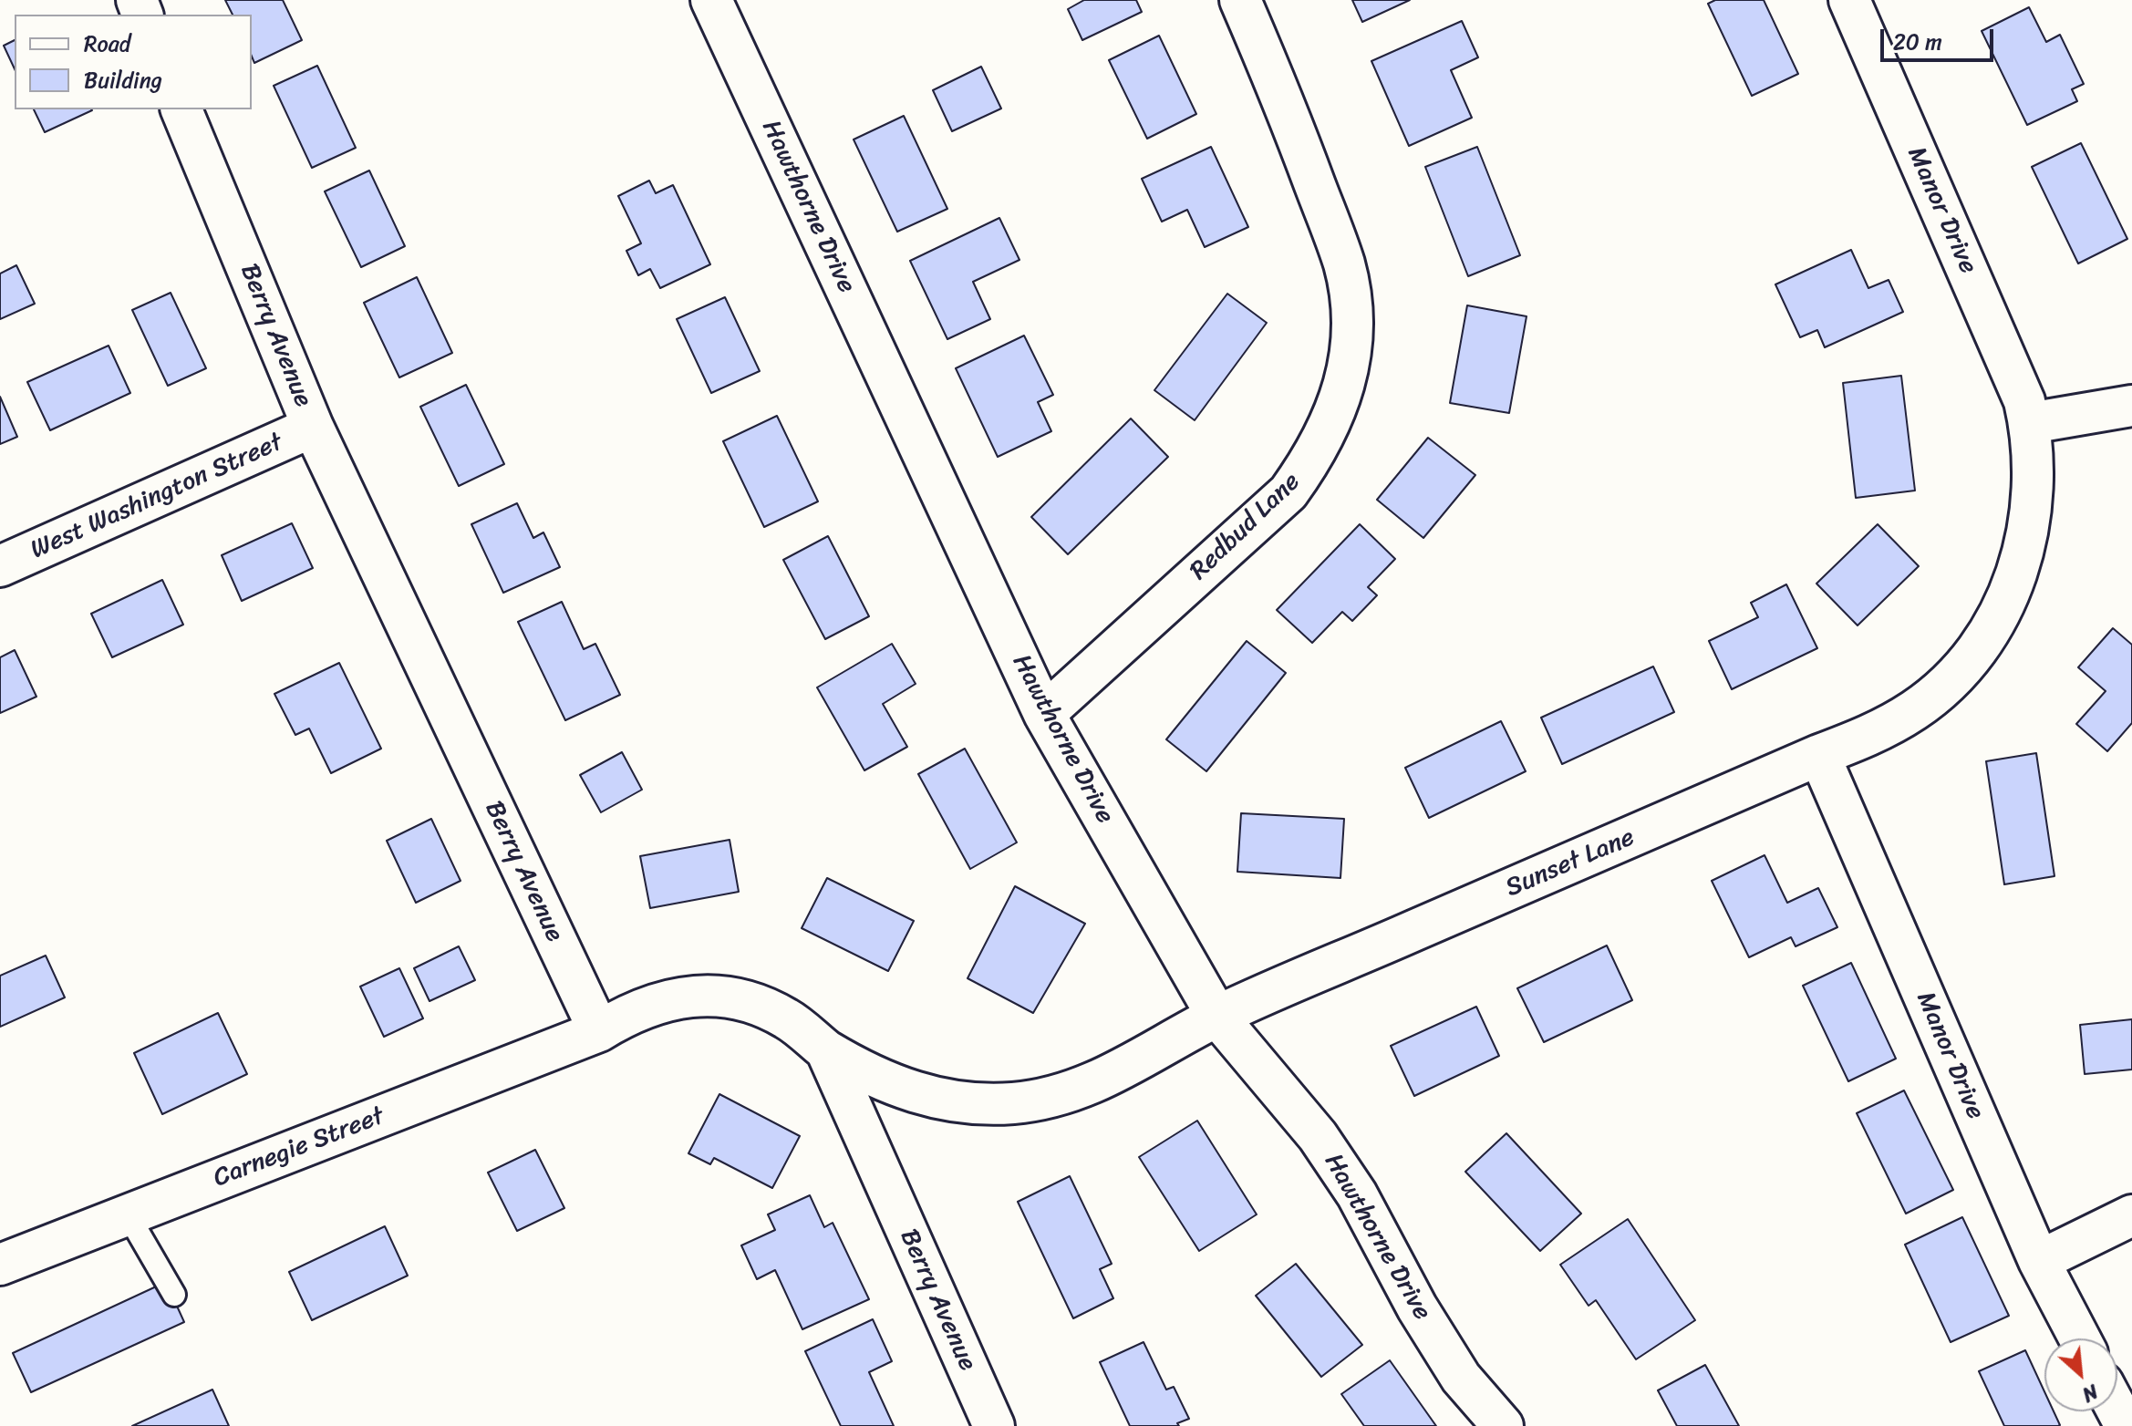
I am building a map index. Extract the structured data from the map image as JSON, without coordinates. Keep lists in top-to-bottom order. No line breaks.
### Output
{"streets":{"street":["Hawthorne Drive","Manor Drive","Berry Avenue","West Washington Street","Redbud Lane","Sunset Lane","Carnegie Street"]},"crossings":[["Hawthorne Drive","Redbud Lane"],["Hawthorne Drive","Sunset Lane"],["Manor Drive","Sunset Lane"],["Berry Avenue","West Washington Street"],["Berry Avenue","Sunset Lane"],["Berry Avenue","Carnegie Street"]],"legend":["Road","Building"],"scale_bar":"20 m","north":"bottom right"}
